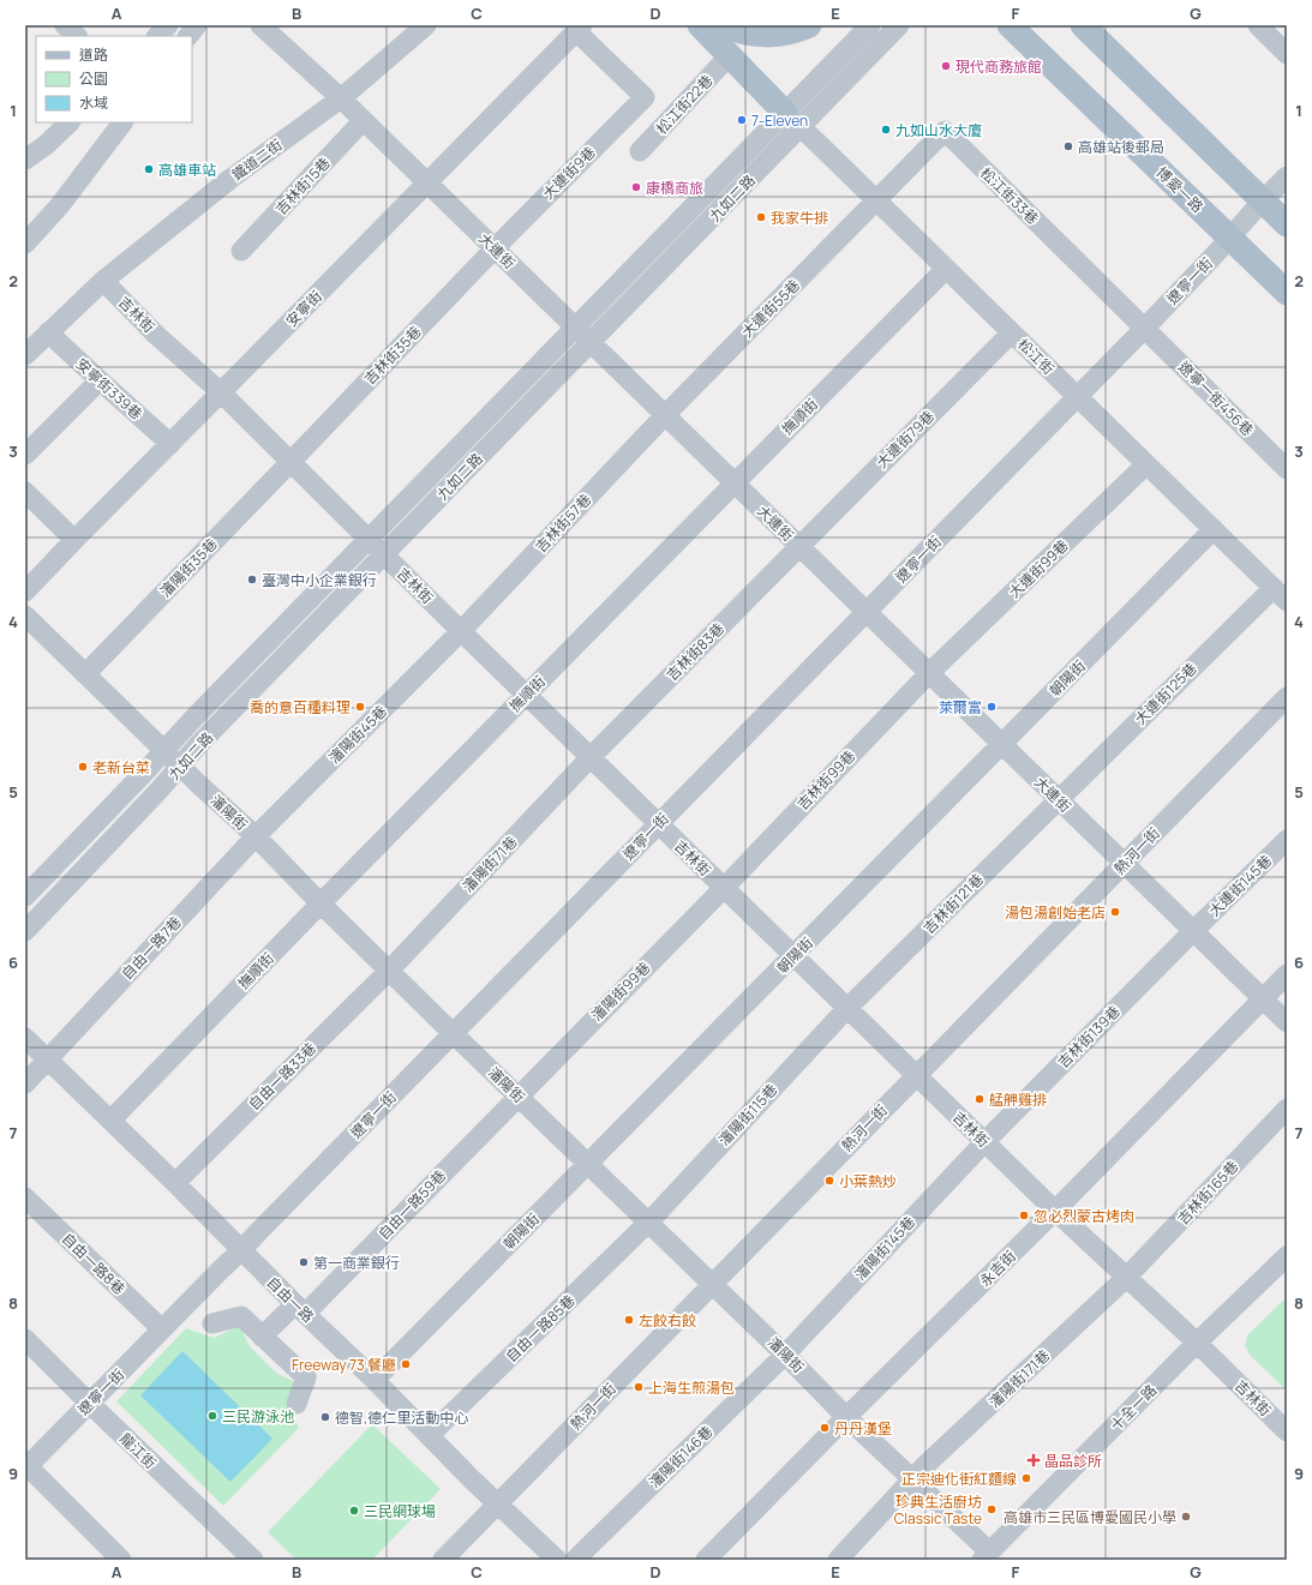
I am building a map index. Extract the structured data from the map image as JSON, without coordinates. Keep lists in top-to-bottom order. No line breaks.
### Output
{"streets":{"main road":["博愛一路"],"street":["松江街22巷","鐵道二街","大連街9巷","吉林街15巷","松江街33巷","九如二路","大連街","遼寧一街","安寧街","大連街55巷","吉林街","吉林街35巷","松江街","安寧街339巷","遼寧一街456巷","撫順街","大連街79巷","吉林街57巷","瀋陽街35巷","大連街99巷","吉林街83巷","朝陽街","大連街125巷","瀋陽街45巷","吉林街99巷","瀋陽街","熱河一街","瀋陽街71巷","大連街145巷","吉林街121巷","自由一路7巷","瀋陽街99巷","吉林街139巷","自由一路33巷","瀋陽街115巷","吉林街165巷","自由一路59巷","瀋陽街145巷","自由一路8巷","永吉街","自由一路","自由一路85巷","瀋陽街171巷","十全一路","龍江街","瀋陽街146巷"]},"crossings":[["鐵道二街","大連街"],["鐵道二街","吉林街"],["鐵道二街","安寧街339巷"],["大連街9巷","大連街"],["大連街9巷","安寧街"],["大連街9巷","吉林街35巷"],["吉林街15巷","大連街"],["博愛一路","遼寧一街"],["松江街33巷","遼寧一街"],["松江街33巷","大連街55巷"],["松江街33巷","松江街"],["松江街33巷","遼寧一街456巷"],["九如二路","大連街"],["九如二路","吉林街"],["九如二路","松江街"],["九如二路","瀋陽街"],["大連街","遼寧一街"],["大連街","安寧街"],["大連街","大連街55巷"],["大連街","吉林街35巷"],["大連街","撫順街"],["大連街","大連街79巷"],["大連街","吉林街57巷"],["大連街","大連街99巷"],["大連街","吉林街83巷"],["大連街","朝陽街"],["大連街","大連街125巷"],["大連街","吉林街99巷"],["大連街","熱河一街"],["大連街","大連街145巷"],["大連街","吉林街121巷"],["大連街","吉林街139巷"],["大連街","永吉街"],["遼寧一街","吉林街"],["遼寧一街","松江街"],["遼寧一街","遼寧一街456巷"],["遼寧一街","瀋陽街"],["遼寧一街","自由一路8巷"],["遼寧一街","自由一路"],["遼寧一街","龍江街"],["安寧街","吉林街"],["安寧街","安寧街339巷"],["大連街55巷","松江街"],["大連街55巷","吉林街57巷"],["吉林街","吉林街35巷"],["吉林街","撫順街"],["吉林街","吉林街57巷"],["吉林街","瀋陽街35巷"],["吉林街","吉林街83巷"],["吉林街","朝陽街"],["吉林街","瀋陽街45巷"],["吉林街","吉林街99巷"],["吉林街","熱河一街"],["吉林街","瀋陽街71巷"],["吉林街","吉林街121巷"],["吉林街","瀋陽街99巷"],["吉林街","吉林街139巷"],["吉林街","瀋陽街115巷"],["吉林街","吉林街165巷"],["吉林街","瀋陽街145巷"],["吉林街","永吉街"],["吉林街","瀋陽街171巷"],["吉林街","十全一路"],["吉林街35巷","瀋陽街35巷"],["松江街","撫順街"],["松江街","大連街79巷"],["松江街","大連街99巷"],["松江街","朝陽街"],["松江街","大連街125巷"],["撫順街","瀋陽街"],["撫順街","自由一路"],["大連街79巷","吉林街83巷"],["吉林街57巷","瀋陽街45巷"],["瀋陽街35巷","瀋陽街"],["大連街99巷","吉林街99巷"],["吉林街83巷","瀋陽街71巷"],["朝陽街","瀋陽街"],["朝陽街","自由一路"],["大連街125巷","吉林街121巷"],["瀋陽街45巷","瀋陽街"],["瀋陽街45巷","自由一路7巷"],["吉林街99巷","瀋陽街99巷"],["瀋陽街","熱河一街"],["瀋陽街","瀋陽街71巷"],["瀋陽街","自由一路7巷"],["瀋陽街","瀋陽街99巷"],["瀋陽街","自由一路33巷"],["瀋陽街","瀋陽街115巷"],["瀋陽街","自由一路59巷"],["瀋陽街","瀋陽街145巷"],["瀋陽街","永吉街"],["瀋陽街","自由一路85巷"],["瀋陽街","瀋陽街171巷"],["瀋陽街","十全一路"],["瀋陽街","瀋陽街146巷"],["熱河一街","自由一路"],["瀋陽街71巷","自由一路33巷"],["大連街145巷","吉林街139巷"],["吉林街121巷","瀋陽街115巷"],["自由一路7巷","自由一路"],["瀋陽街99巷","自由一路59巷"],["吉林街139巷","瀋陽街145巷"],["自由一路33巷","自由一路"],["瀋陽街115巷","自由一路85巷"],["吉林街165巷","瀋陽街171巷"],["自由一路59巷","自由一路"],["瀋陽街145巷","瀋陽街146巷"],["自由一路","自由一路85巷"]],"places":{"other":["現代商務旅館","7-Eleven","九如山水大廈","高雄站後郵局","高雄車站","康橋商旅","我家牛排","臺灣中小企業銀行","喬的意百種料理","萊爾富","老新台菜","湯包湯創始老店","艋舺雞排","小葉熱炒","忽必烈蒙古烤肉","第一商業銀行","左餃右餃","Freeway 73 餐廳","上海生煎湯包","三民游泳池","德智,德仁里活動中心","丹丹漢堡","正宗迪化街紅麵線","珍典生活廚坊 Classic Taste","三民網球場","高雄市三民區博愛國民小學"],"health":["晶品診所"]},"legend":["道路","公園","水域"],"grid":{"columns":["A","B","C","D","E","F","G"],"rows":["1","2","3","4","5","6","7","8","9"]}}
